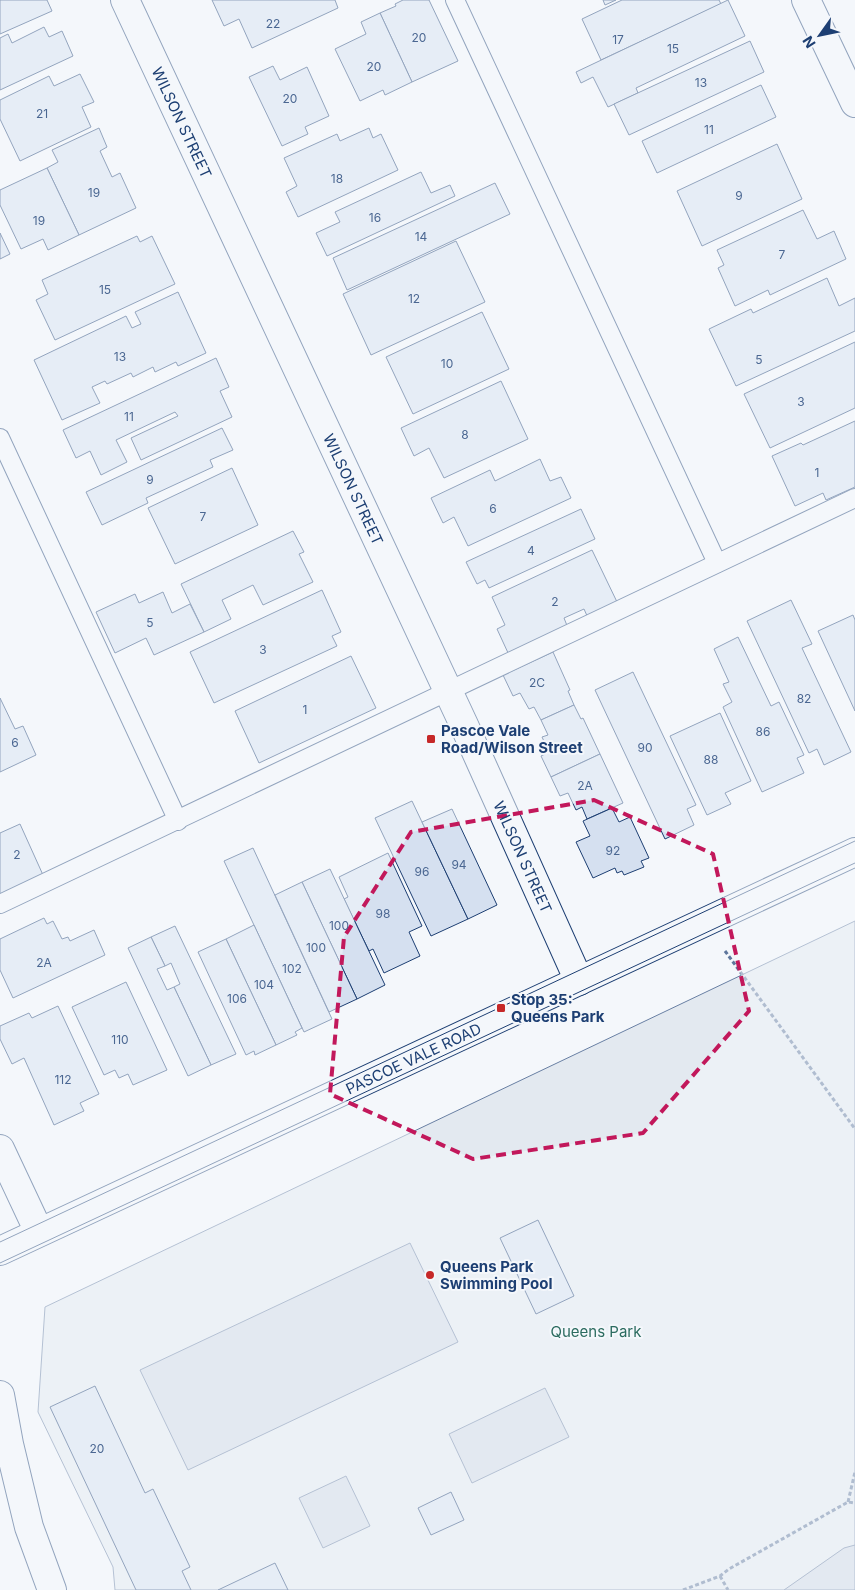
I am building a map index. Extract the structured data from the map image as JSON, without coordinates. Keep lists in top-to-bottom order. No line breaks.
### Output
{"streets":{"street":["WILSON STREET","PASCOE VALE ROAD"]},"crossings":[["WILSON STREET","PASCOE VALE ROAD"]],"parks":["Queens Park"],"places":{"transit":["Pascoe Vale Road/Wilson Street","Stop 35: Queens Park"],"other":["Queens Park Swimming Pool"]},"house_numbers":["22","20","17","15","20","13","20","21","11","18","19","9","16","19","14","7","15","12","13","5","10","3","11","8","1","9","6","7","4","2","5","3","2C","82","1","86","6","90","88","2A","92","2","94","96","98","100","100","2A","102","104","106","110","112","20"],"north":"bottom left"}
